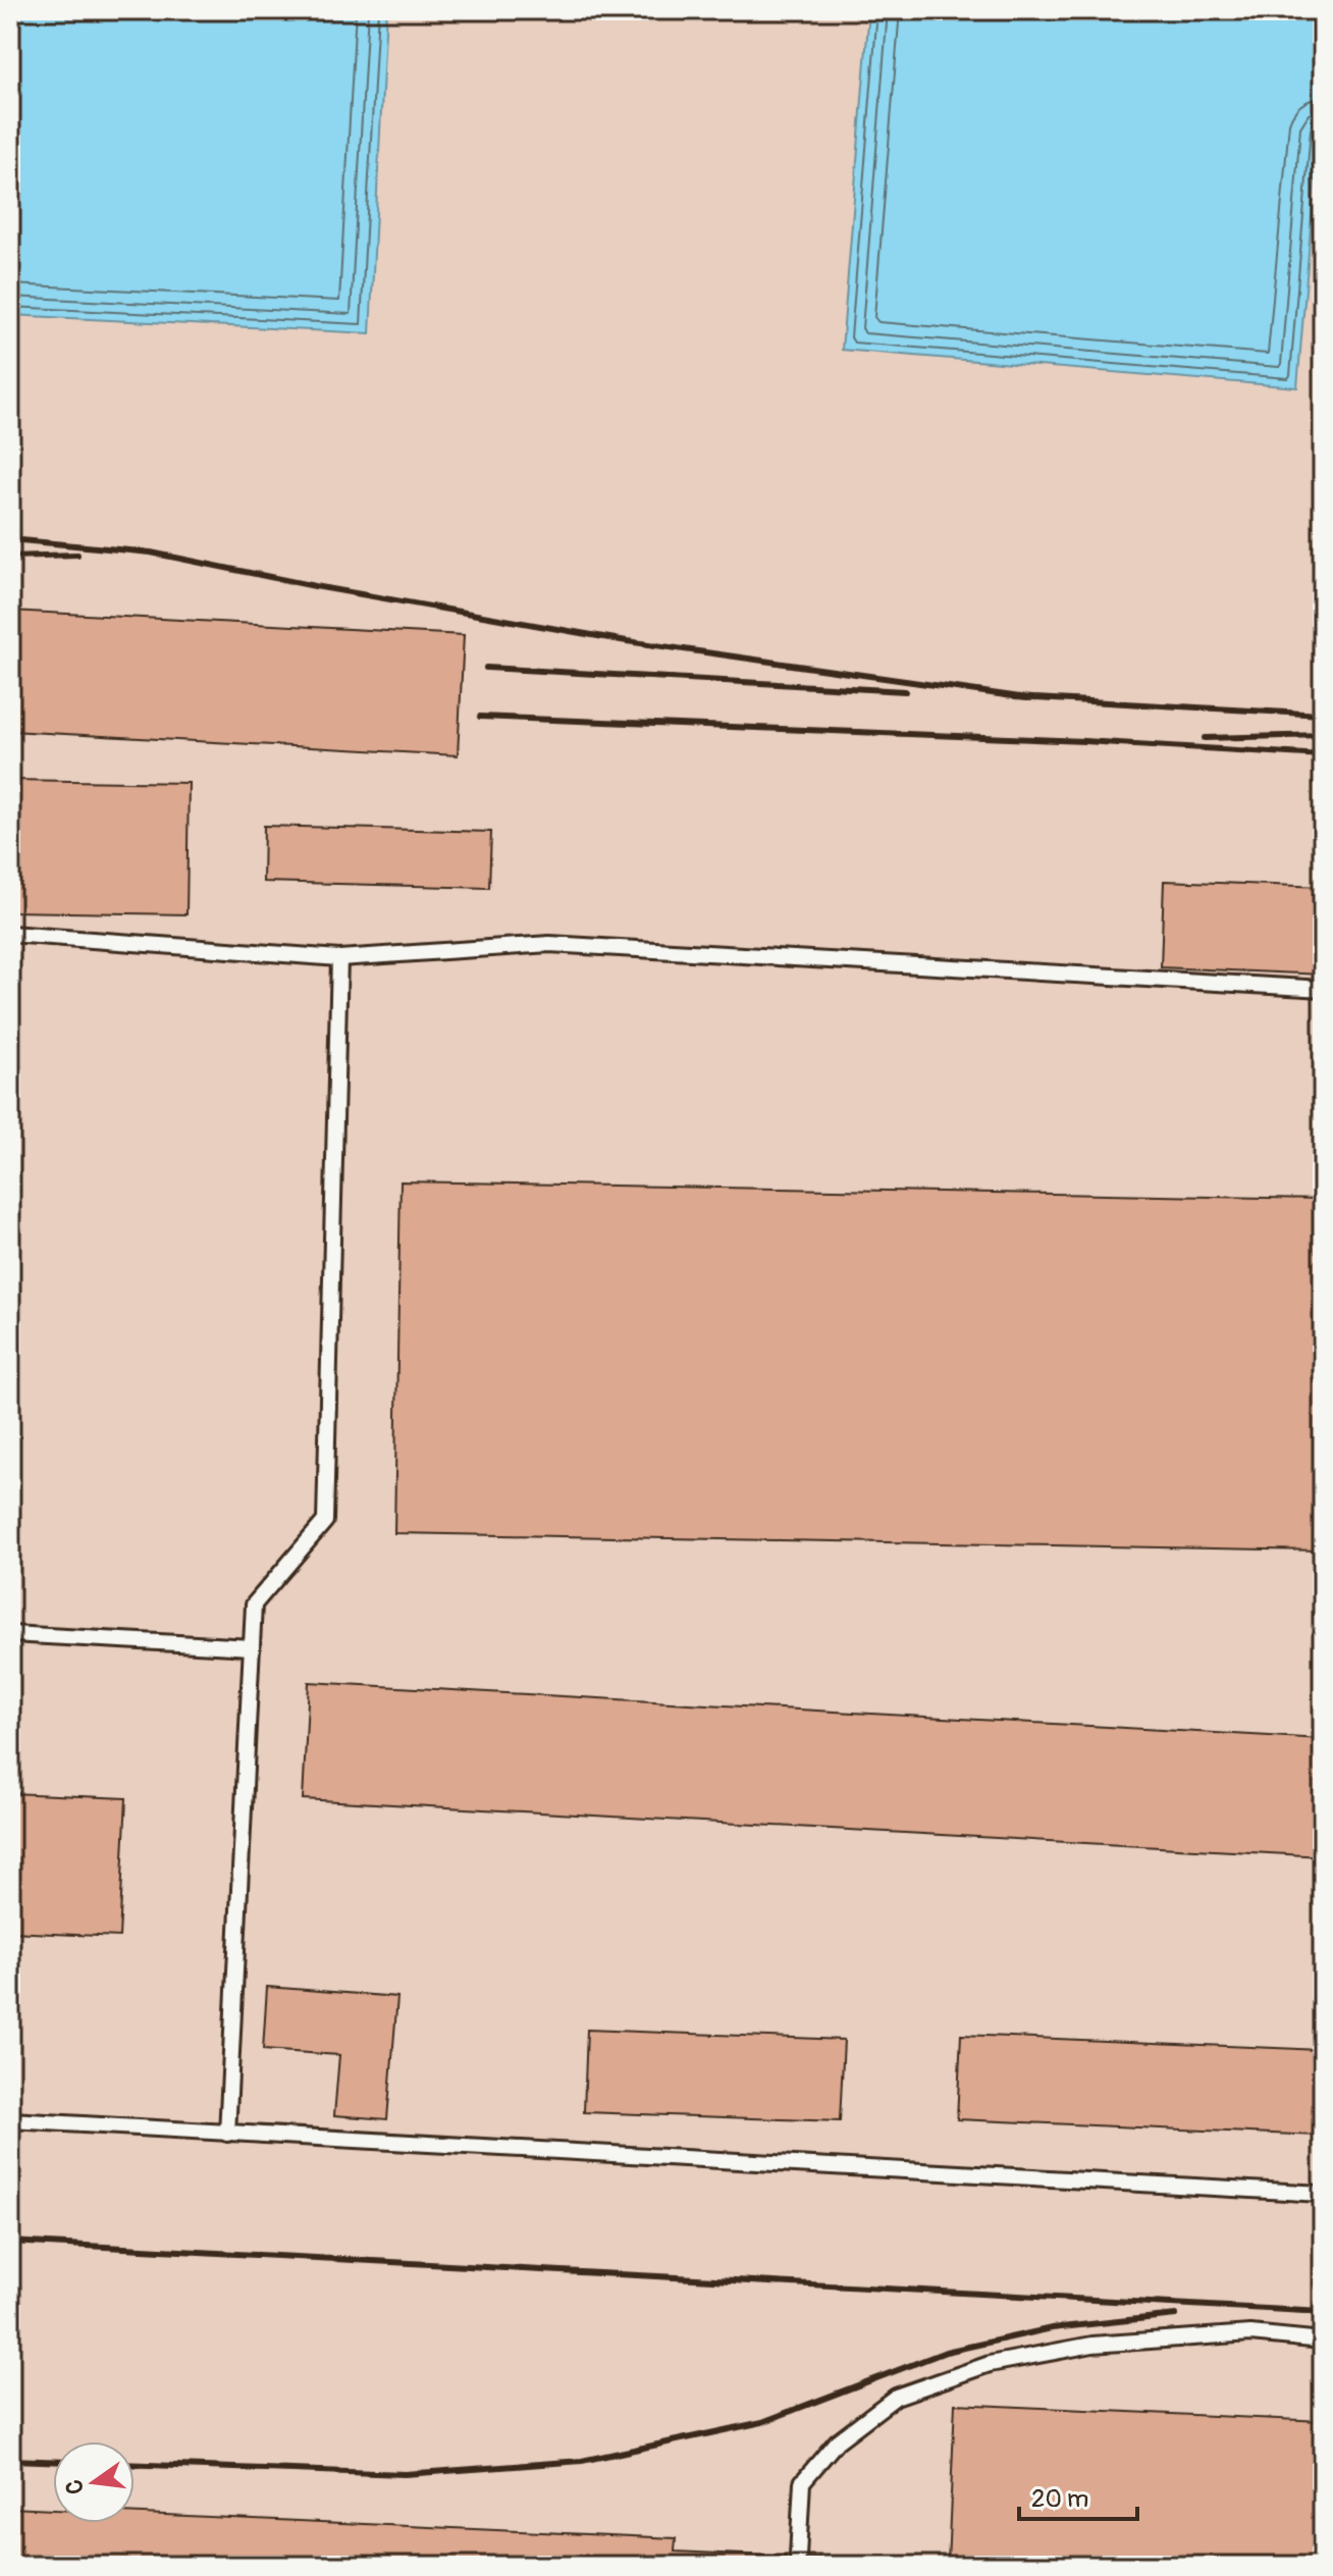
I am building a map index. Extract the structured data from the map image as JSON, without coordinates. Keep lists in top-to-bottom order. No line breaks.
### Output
{"scale_bar":"20 m","north":"left"}
